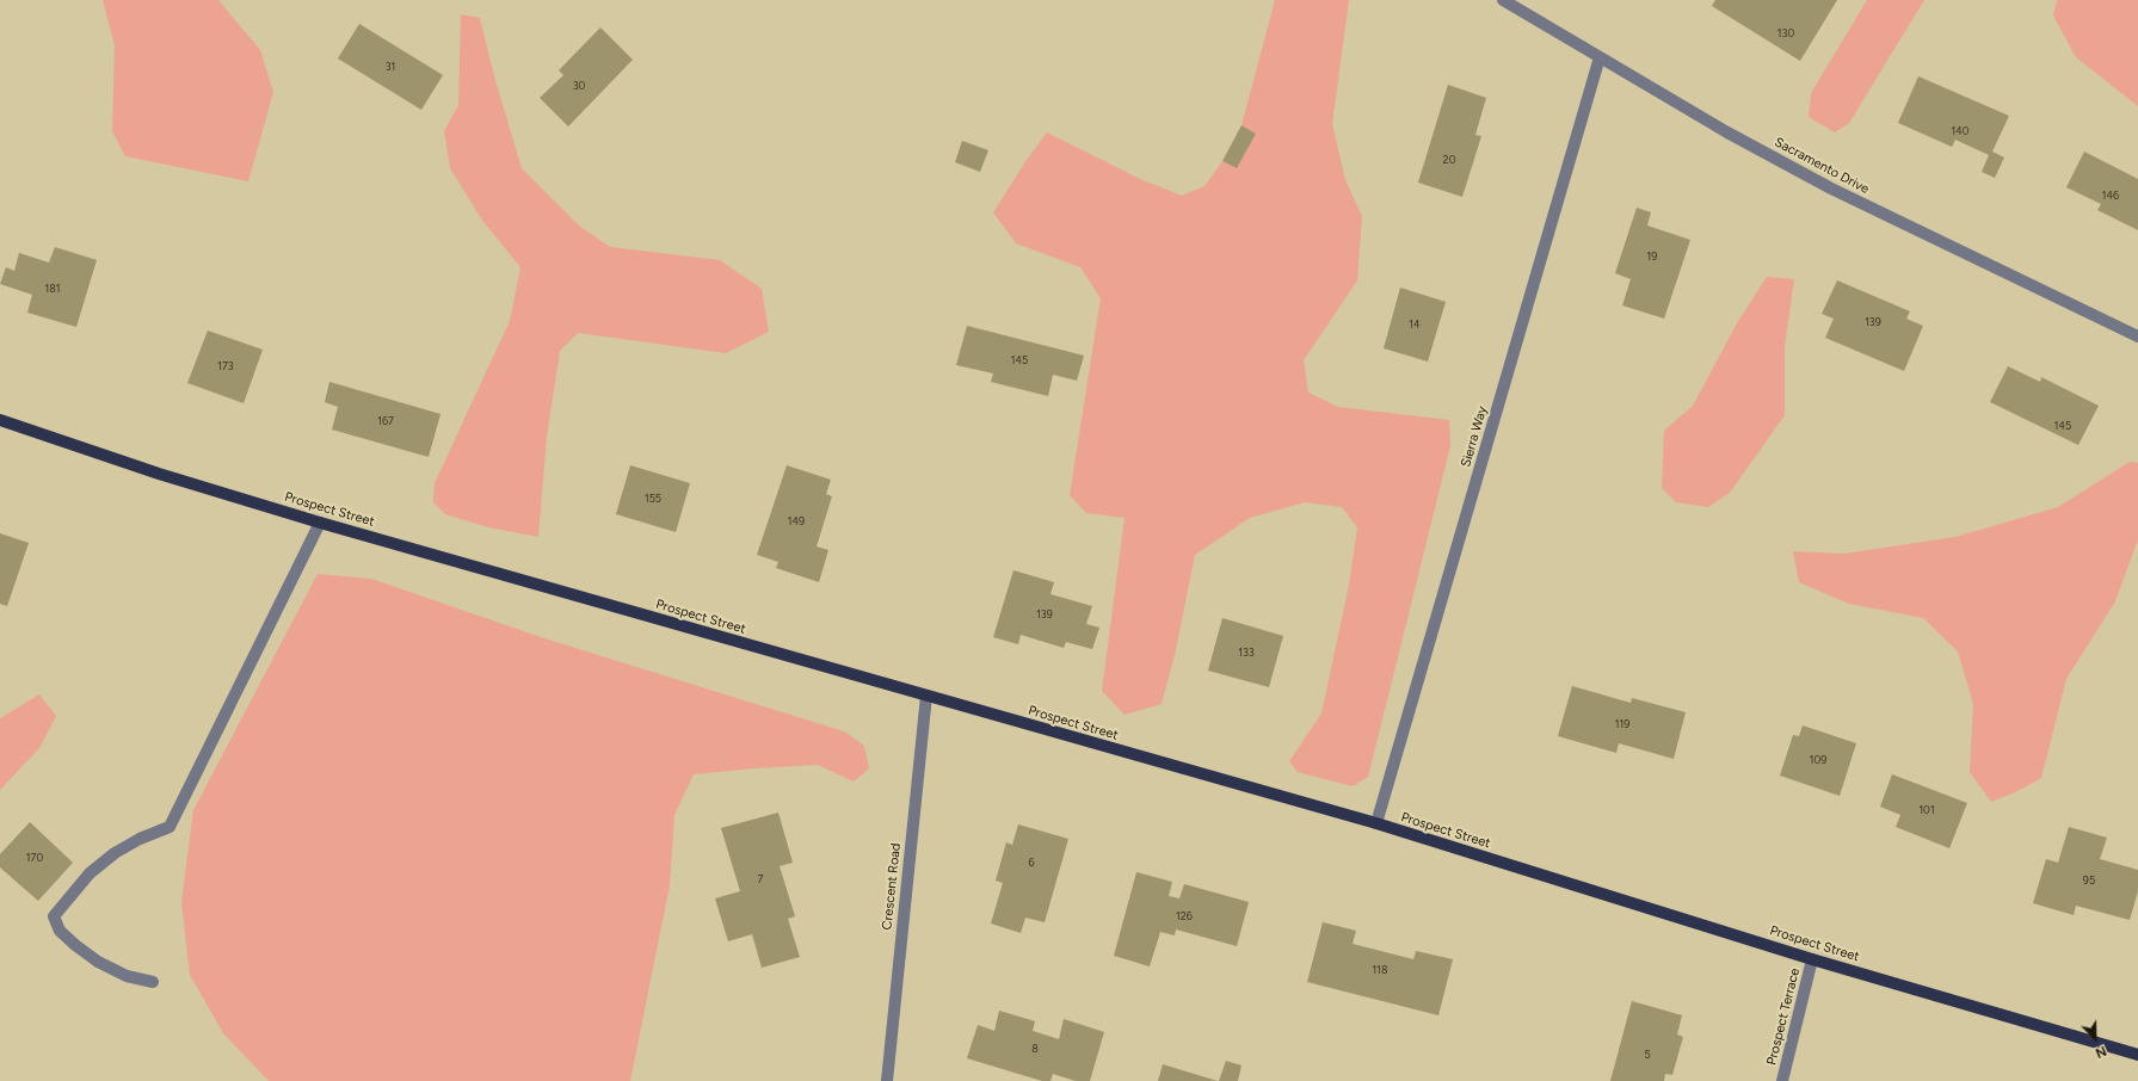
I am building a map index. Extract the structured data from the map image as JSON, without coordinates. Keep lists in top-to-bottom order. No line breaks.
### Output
{"streets":{"main road":["Prospect Street"],"street":["Sacramento Drive","Sierra Way","Crescent Road","Prospect Terrace"]},"crossings":[["Sacramento Drive","Sierra Way"],["Sierra Way","Prospect Street"],["Prospect Street","Crescent Road"],["Prospect Street","Prospect Terrace"]],"house_numbers":["130","31","30","140","20","146","19","181","139","14","145","173","167","145","155","149","139","133","119","109","101","170","6","7","95","126","118","8","5"],"north":"bottom right"}
